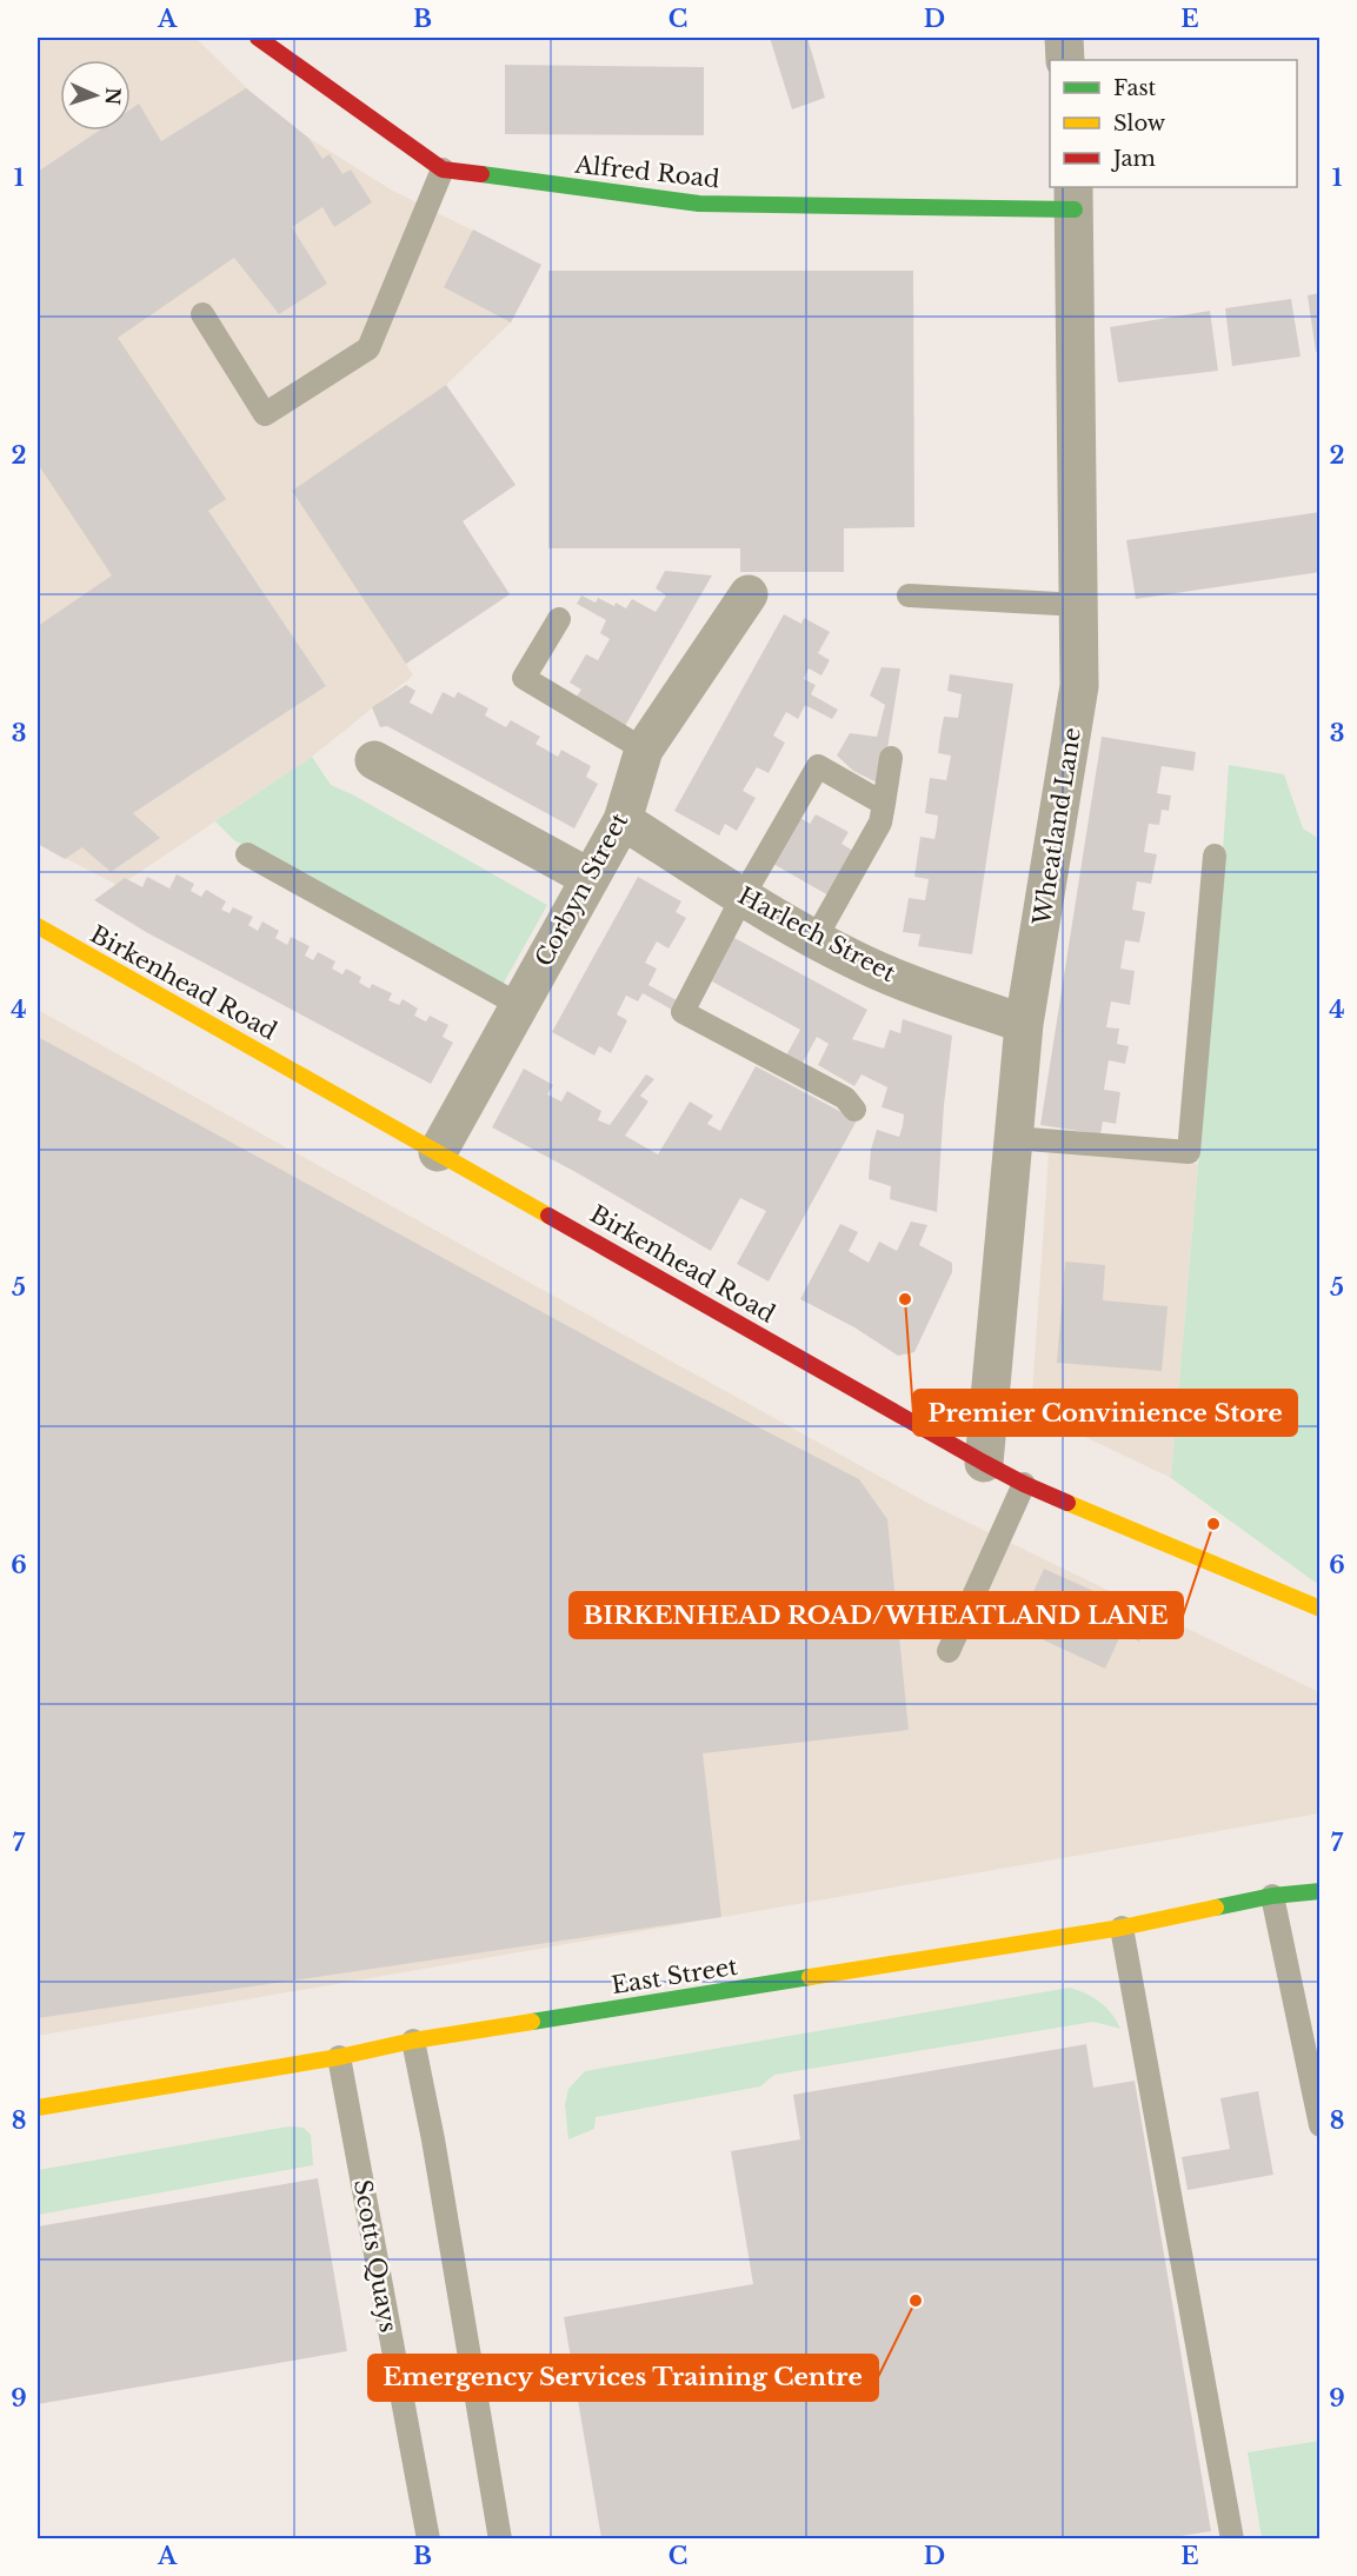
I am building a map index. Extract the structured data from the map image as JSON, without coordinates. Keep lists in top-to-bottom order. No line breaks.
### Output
{"streets":{"street":["Alfred Road","Wheatland Lane","Corbyn Street","Harlech Street","Birkenhead Road","East Street"],"lane":["Scotts Quays"]},"crossings":[["Alfred Road","Wheatland Lane"],["Wheatland Lane","Harlech Street"],["Wheatland Lane","Birkenhead Road"],["Corbyn Street","Harlech Street"],["Corbyn Street","Birkenhead Road"],["East Street","Scotts Quays"]],"places":["Premier Convinience Store","BIRKENHEAD ROAD/WHEATLAND LANE","Emergency Services Training Centre"],"legend":["Fast","Slow","Jam"],"north":"right","grid":{"columns":["A","B","C","D","E"],"rows":["1","2","3","4","5","6","7","8","9"]}}
